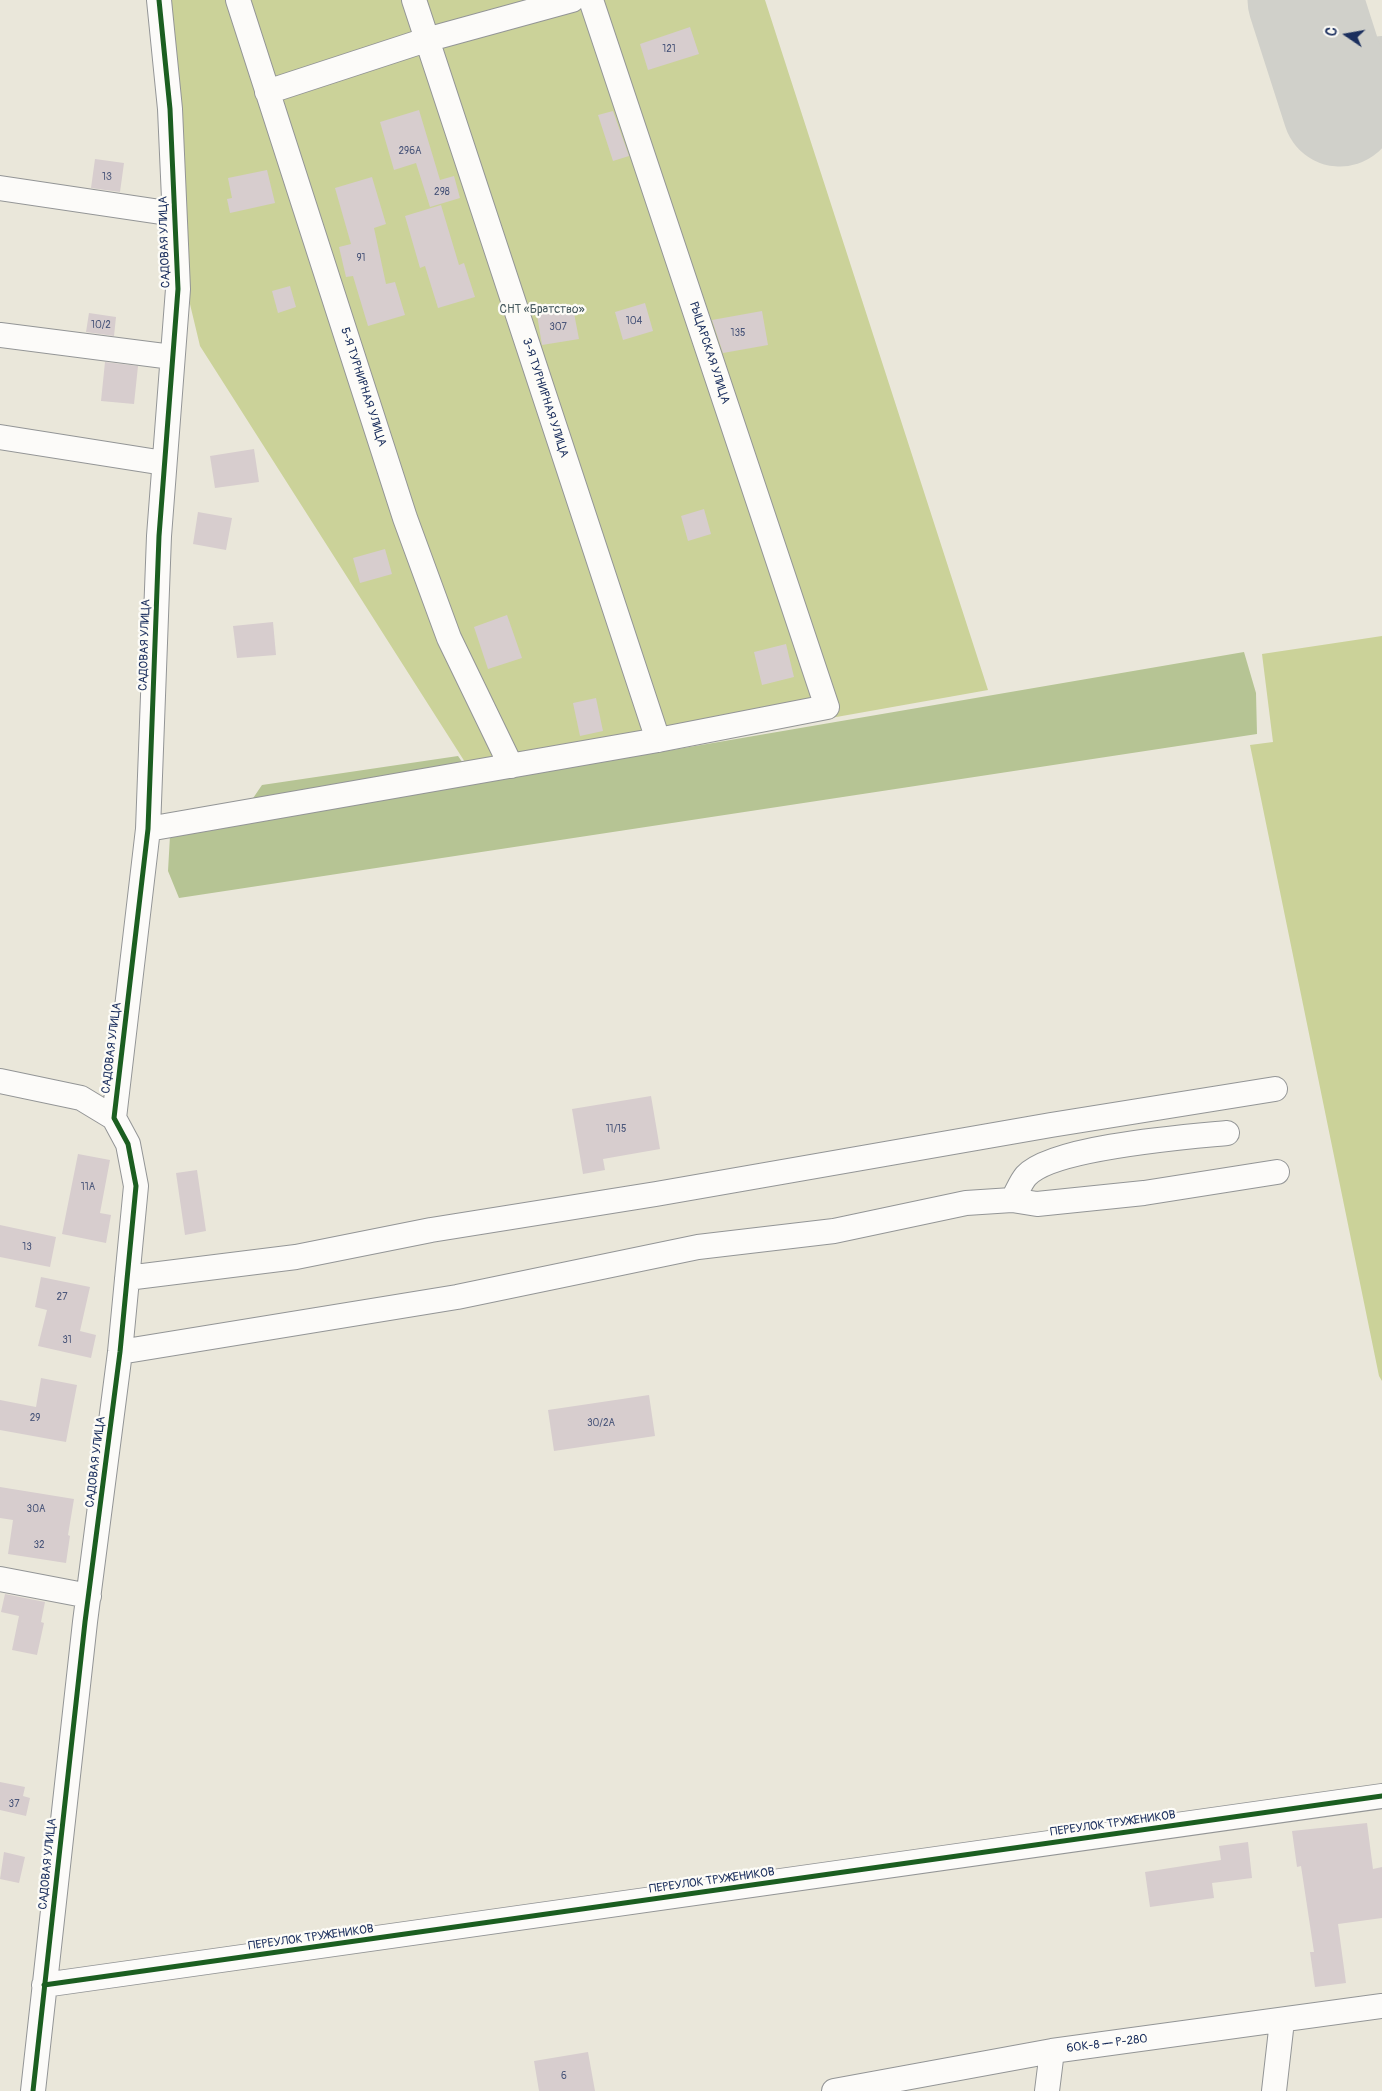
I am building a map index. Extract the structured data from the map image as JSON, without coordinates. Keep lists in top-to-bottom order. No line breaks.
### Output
{"streets":{"street":["САДОВАЯ УЛИЦА","РЫЦАРСКАЯ УЛИЦА","5-Я ТУРНИРНАЯ УЛИЦА","3-Я ТУРНИРНАЯ УЛИЦА","ПЕРЕУЛОК ТРУЖЕНИКОВ","60К-8 — Р-280"]},"crossings":[["САДОВАЯ УЛИЦА","ПЕРЕУЛОК ТРУЖЕНИКОВ"],["РЫЦАРСКАЯ УЛИЦА","3-Я ТУРНИРНАЯ УЛИЦА"]],"parks":["СНТ «Братство»"],"house_numbers":["121","296А","1З","298","91","104","10/2","307","135","11/15","11А","13","27","31","29","30/2А","30А","32","37","6"],"north":"left"}
